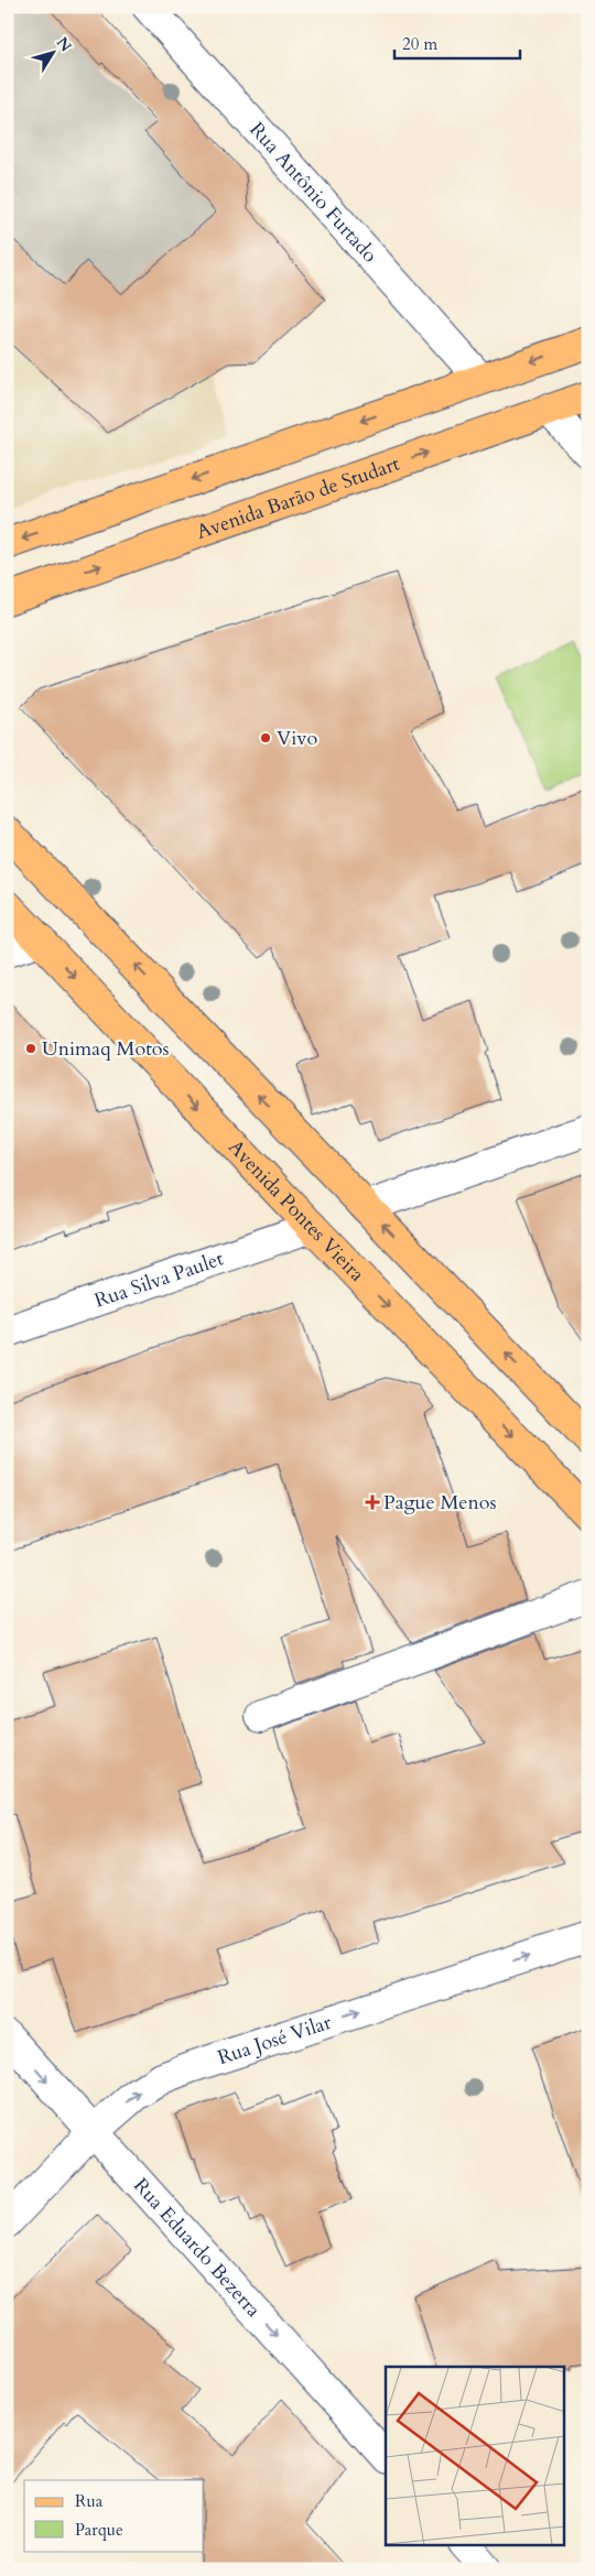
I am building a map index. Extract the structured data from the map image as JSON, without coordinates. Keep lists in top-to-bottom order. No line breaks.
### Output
{"streets":{"main road":["Avenida Barão de Studart","Avenida Pontes Vieira"],"street":["Rua Antônio Furtado","Rua Silva Paulet","Rua José Vilar","Rua Eduardo Bezerra"]},"crossings":[["Avenida Pontes Vieira","Rua Silva Paulet"],["Rua José Vilar","Rua Eduardo Bezerra"]],"one_way":["Rua José Vilar","Rua Eduardo Bezerra"],"places":{"other":["Vivo","Unimaq Motos"],"health":["Pague Menos"]},"legend":["Rua","Parque"],"scale_bar":"20 m","north":"top right"}
